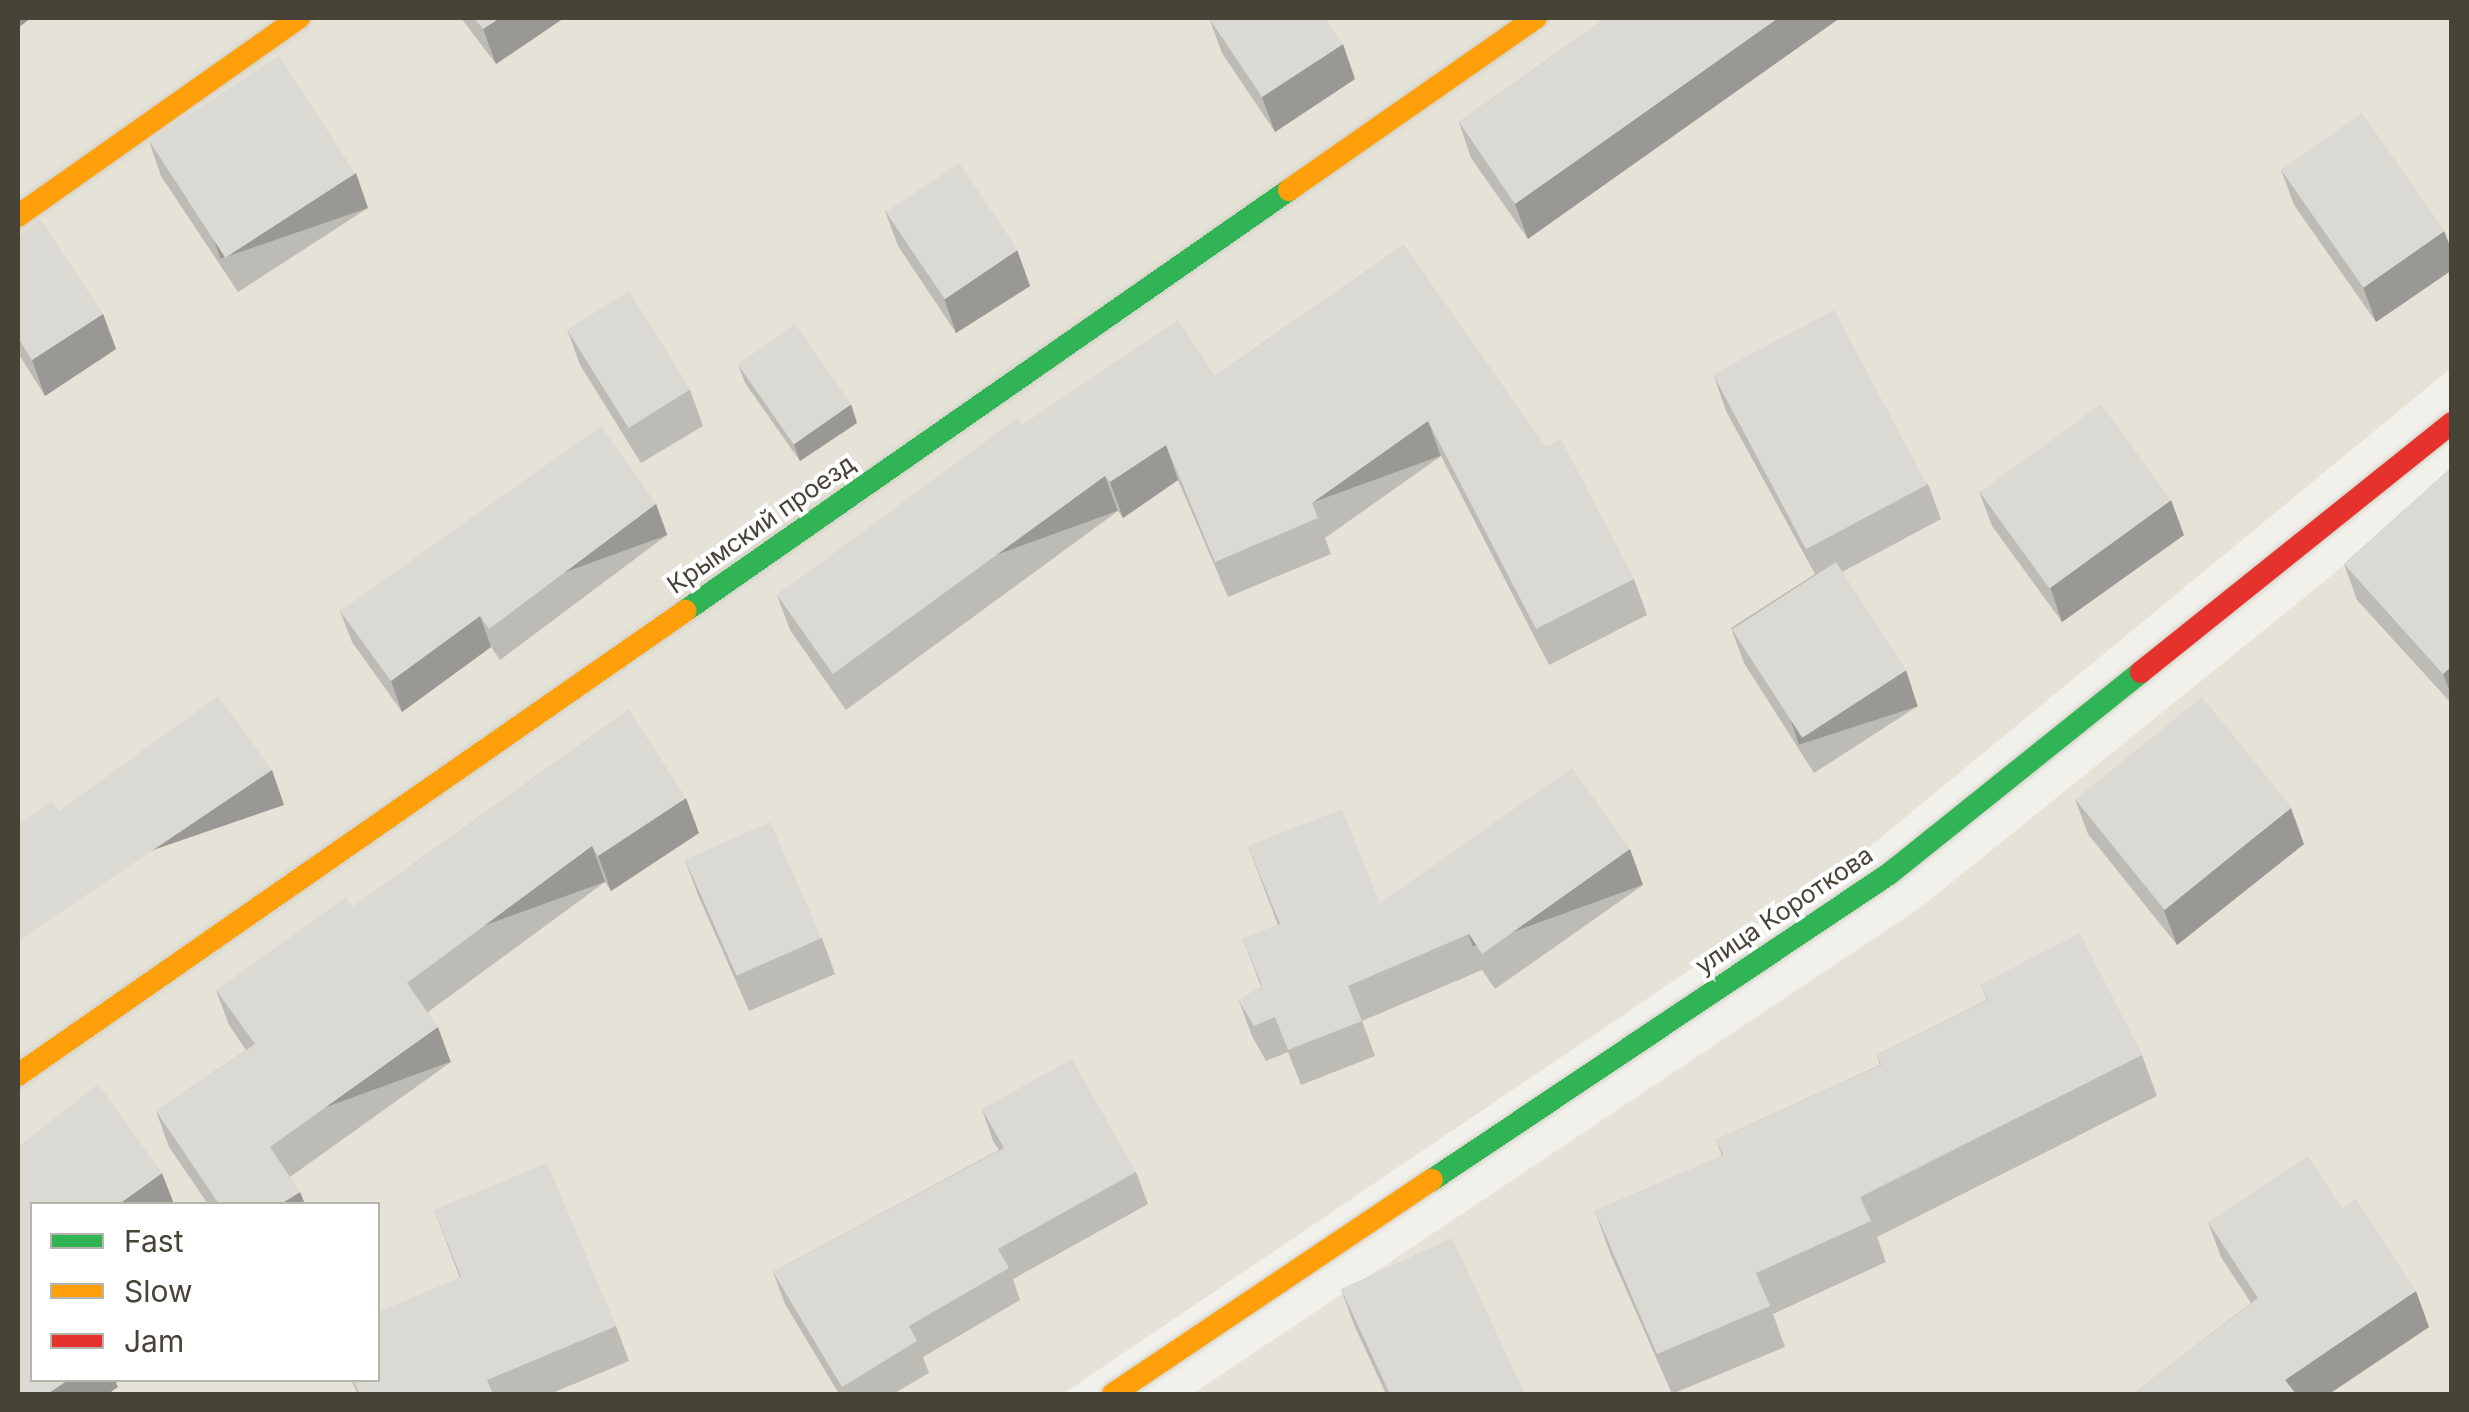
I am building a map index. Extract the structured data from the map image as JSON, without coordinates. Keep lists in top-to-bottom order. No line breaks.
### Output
{"streets":{"street":["Крымский проезд","улица Короткова"]},"legend":["Fast","Slow","Jam"]}
